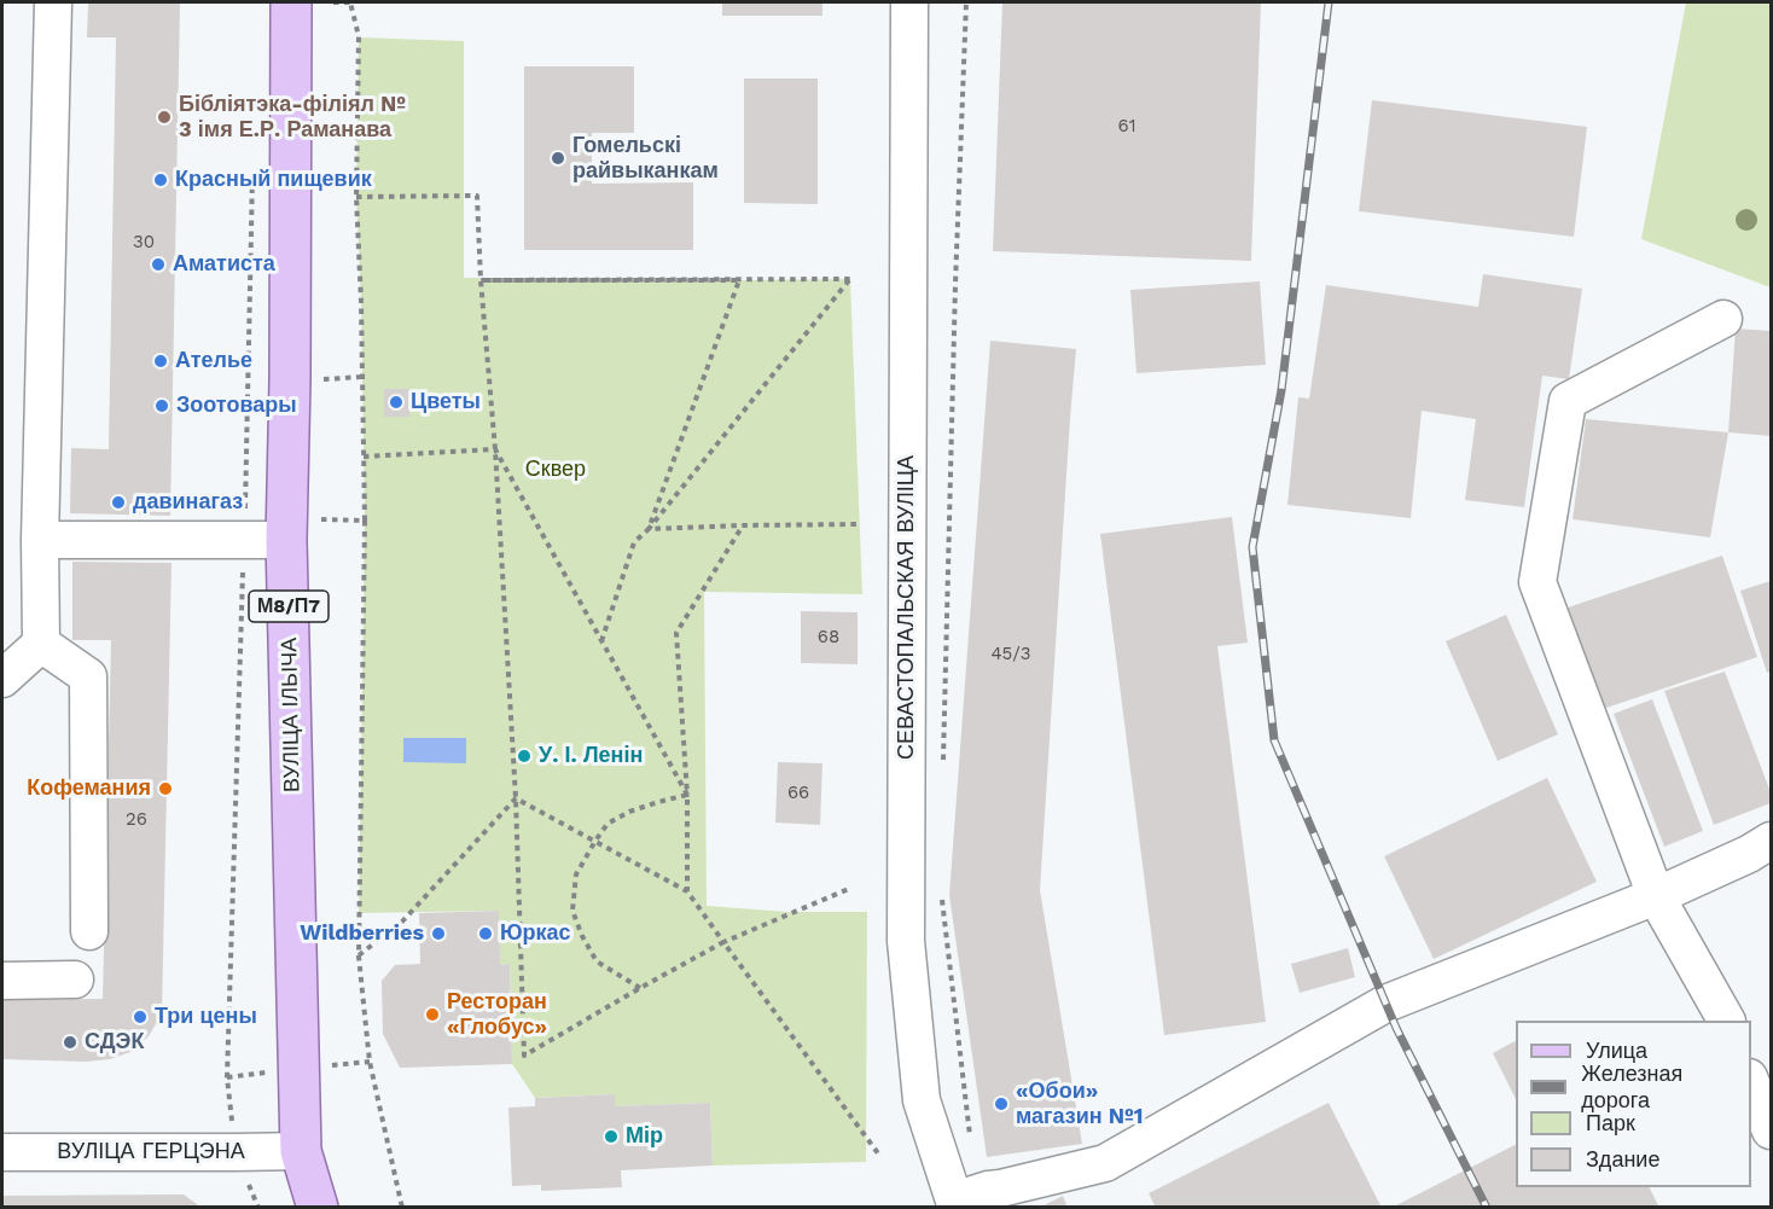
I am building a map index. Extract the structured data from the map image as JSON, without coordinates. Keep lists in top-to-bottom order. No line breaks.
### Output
{"streets":{"main road":["М8/П7","ВУЛІЦА ІЛЬІЧА"],"street":["СЕВАСТОПАЛЬСКАЯ ВУЛІЦА","ВУЛІЦА ГЕРЦЭНА"]},"crossings":[["ВУЛІЦА ІЛЬІЧА","ВУЛІЦА ГЕРЦЭНА"]],"parks":["Сквер"],"places":["Бібліятэка-філіял № 3 імя Е.Р. Раманава","Гомельскі райвыканкам","Красный пищевик","Аматиста","Ателье","Цветы","Зоотовары","давинагаз","У. І. Ленін","Кофемания","Wildberries","Юркас","Ресторан «Глобус»","Три цены","СДЭК","«Обои» магазин №1","Мір"],"house_numbers":["61","30","68","45/3","66","26"],"legend":["Улица","Железная дорога","Парк","Здание"]}
